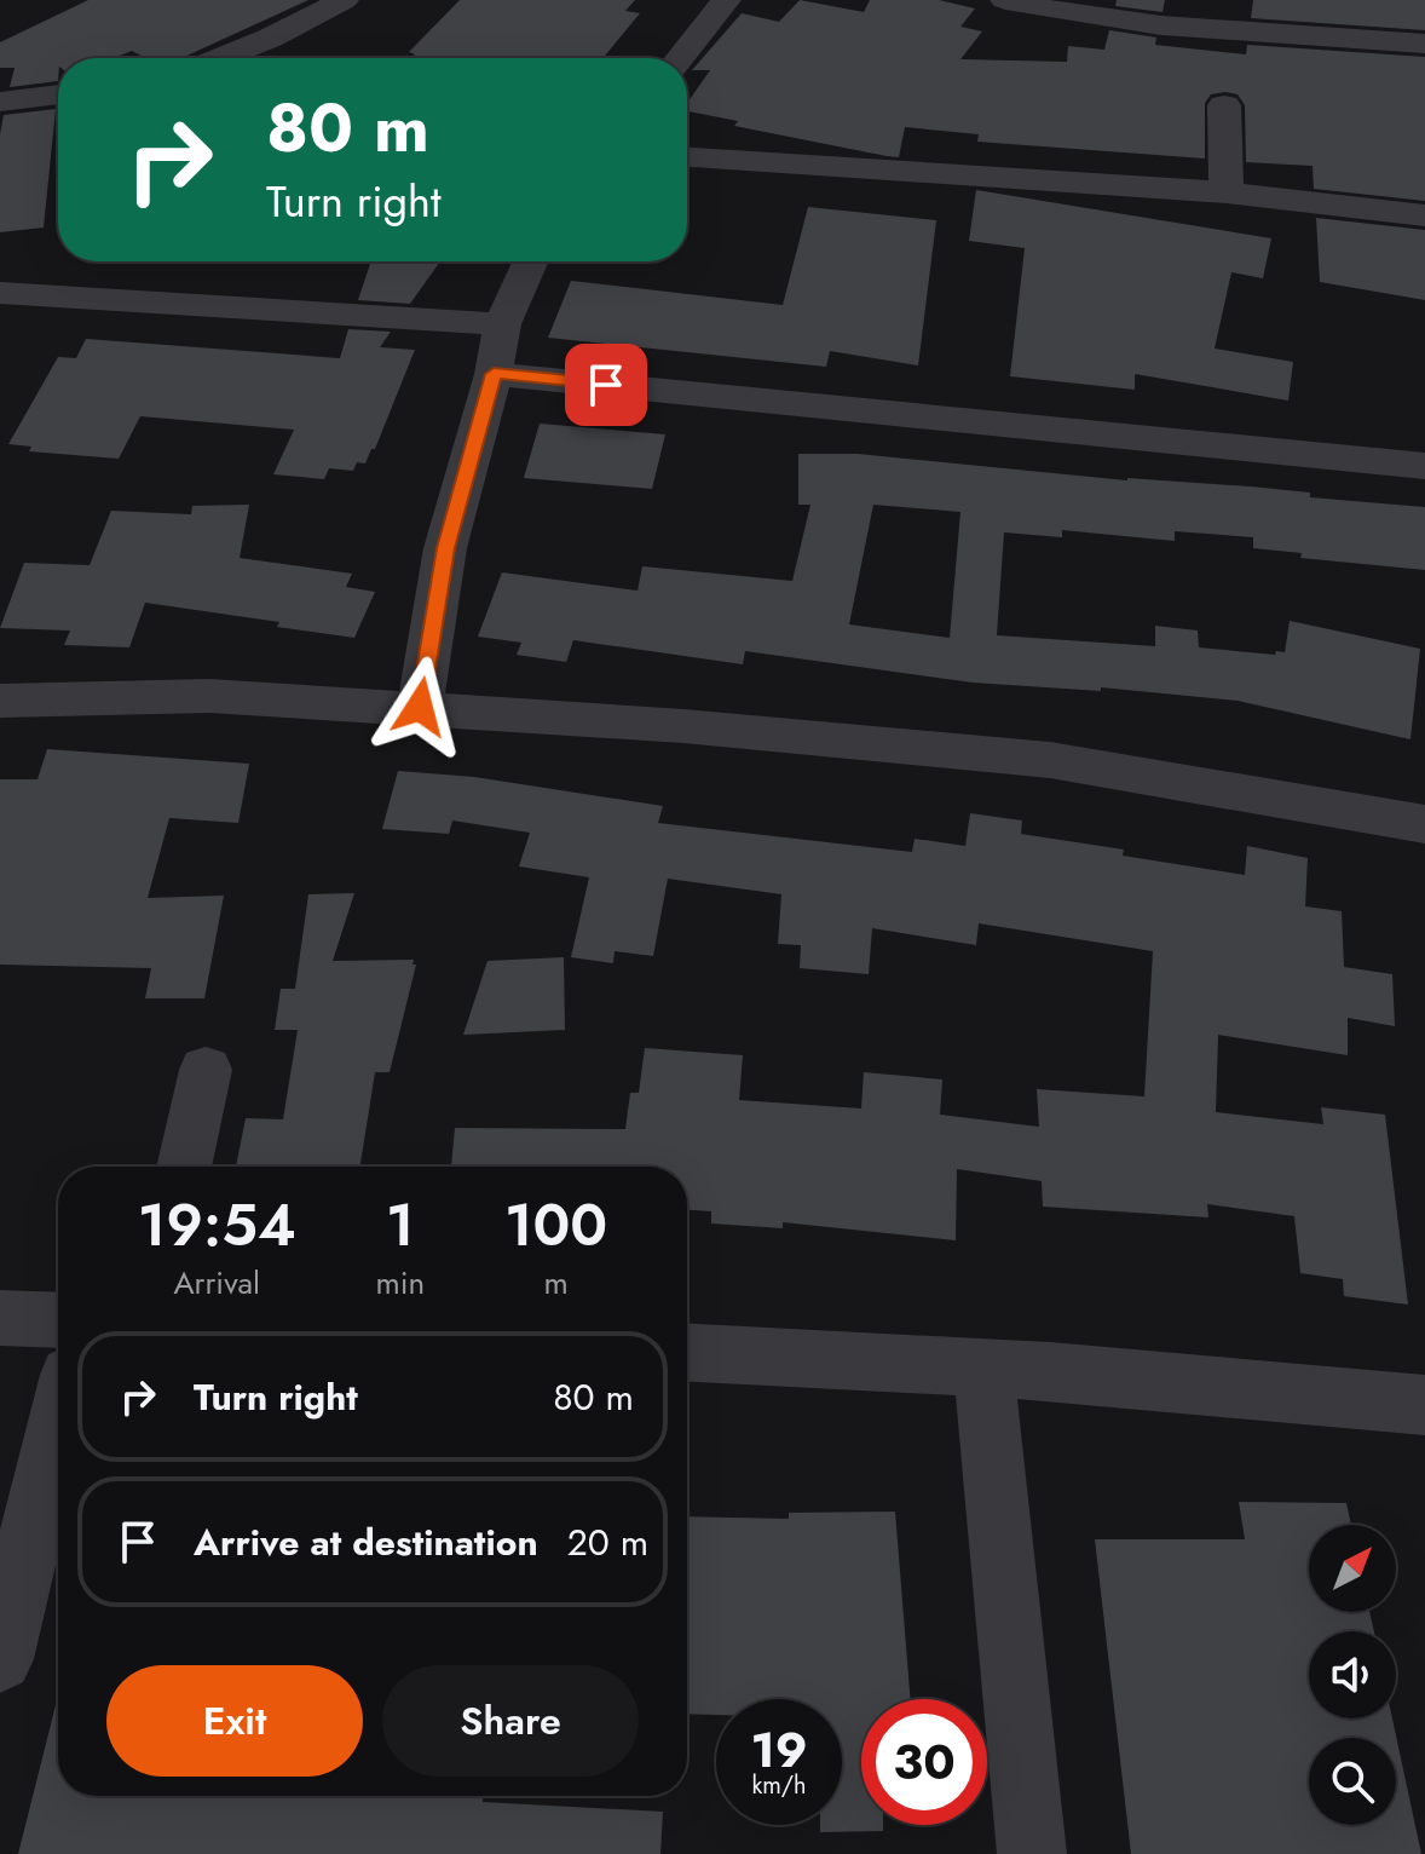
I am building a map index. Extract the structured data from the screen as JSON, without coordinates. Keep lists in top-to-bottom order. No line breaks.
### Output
{"north":"top right","page":{"turn":["80 m","Turn right"],"eta":["19:54","Arrival","1","min","100","m"],"list":[{"name":"Turn right","value":"80 m"},{"name":"Arrive at destination","value":"20 m"}],"buttons":["Exit","Share"],"speed":"19 km/h","limit":"30"}}
